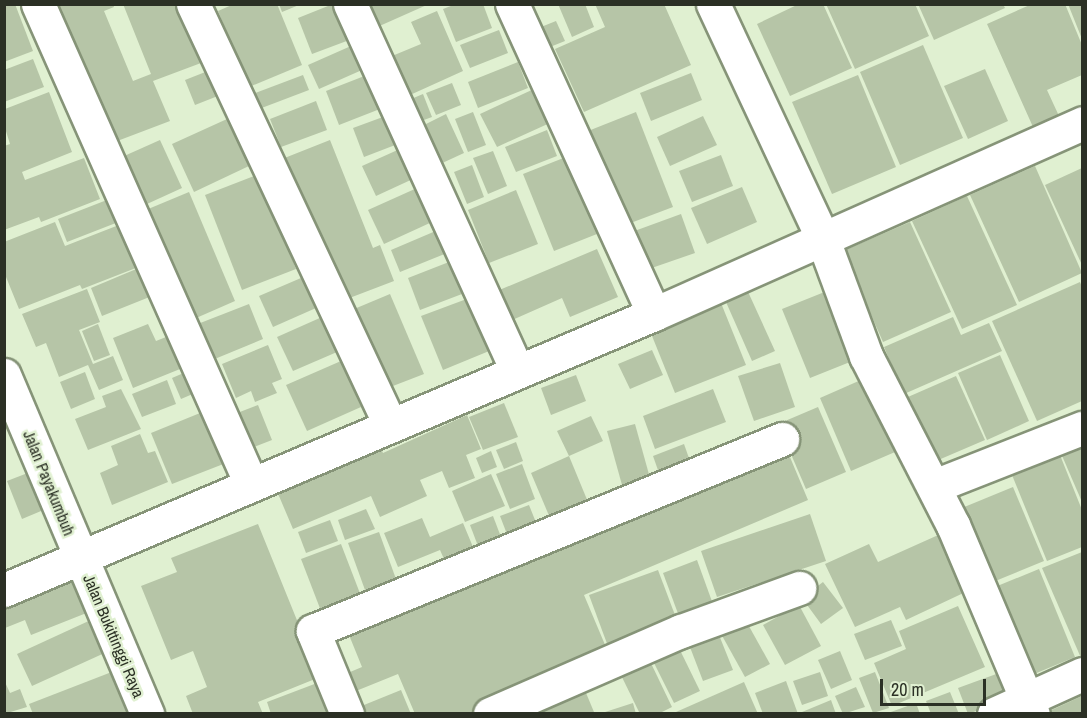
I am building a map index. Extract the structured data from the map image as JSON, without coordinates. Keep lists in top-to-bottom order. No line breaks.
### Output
{"streets":{"street":["Jalan Payakumbuh","Jalan Bukittinggi Raya"]},"crossings":[["Jalan Payakumbuh","Jalan Bukittinggi Raya"]],"scale_bar":"20 m"}
